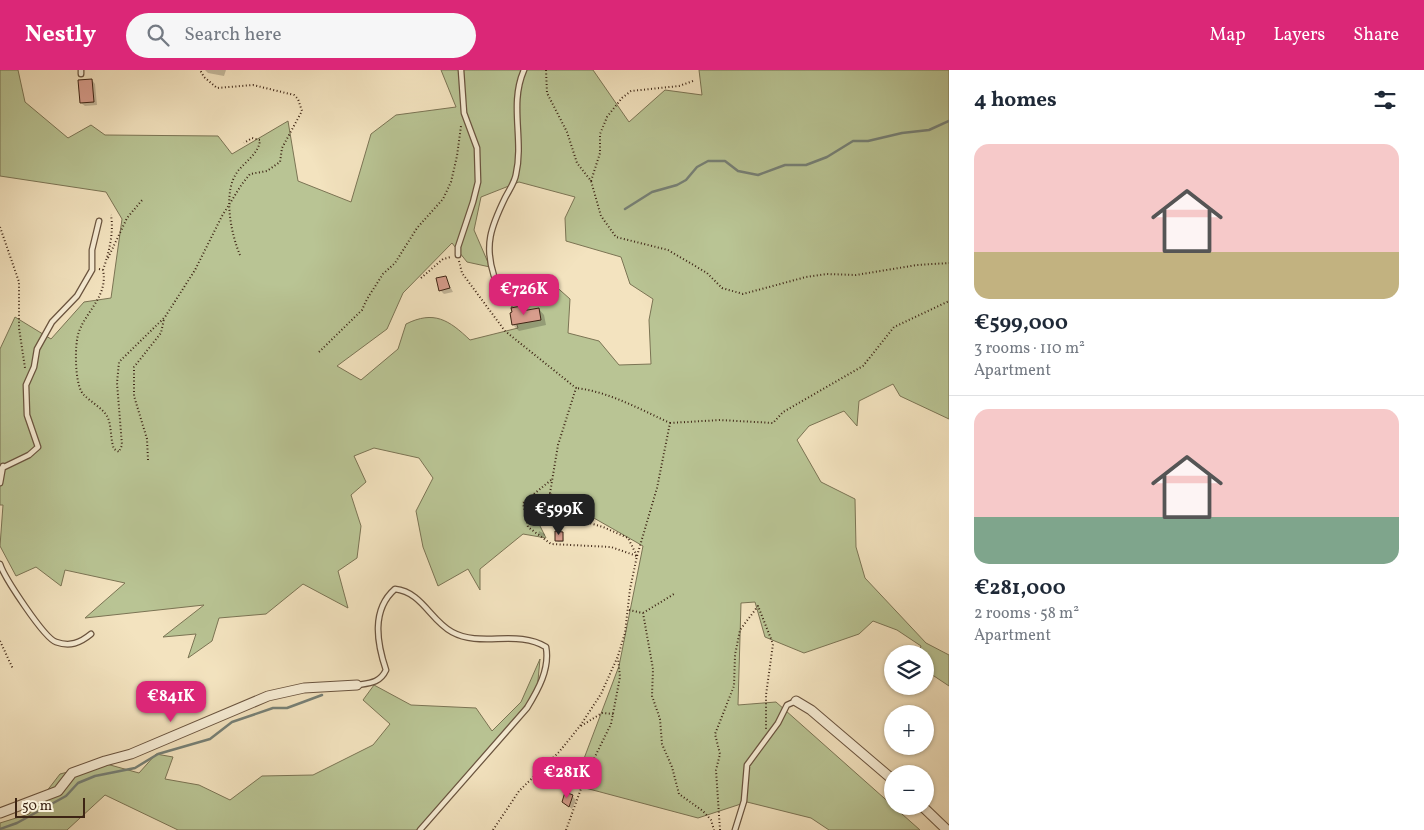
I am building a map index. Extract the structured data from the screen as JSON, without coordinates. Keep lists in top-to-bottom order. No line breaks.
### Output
{"scale_bar":"50 m","page":{"header":"Nestly","search":"Search here","nav":["Map","Layers","Share"],"heading":"4 homes","list":[{"name":"€599,000","note":"3 rooms · 110 m² · Apartment"},{"name":"€281,000","note":"2 rooms · 58 m² · Apartment"}],"price":["€726K","€599K","€841K","€281K"],"map_buttons":["+","−"],"scale":"50 m"}}
